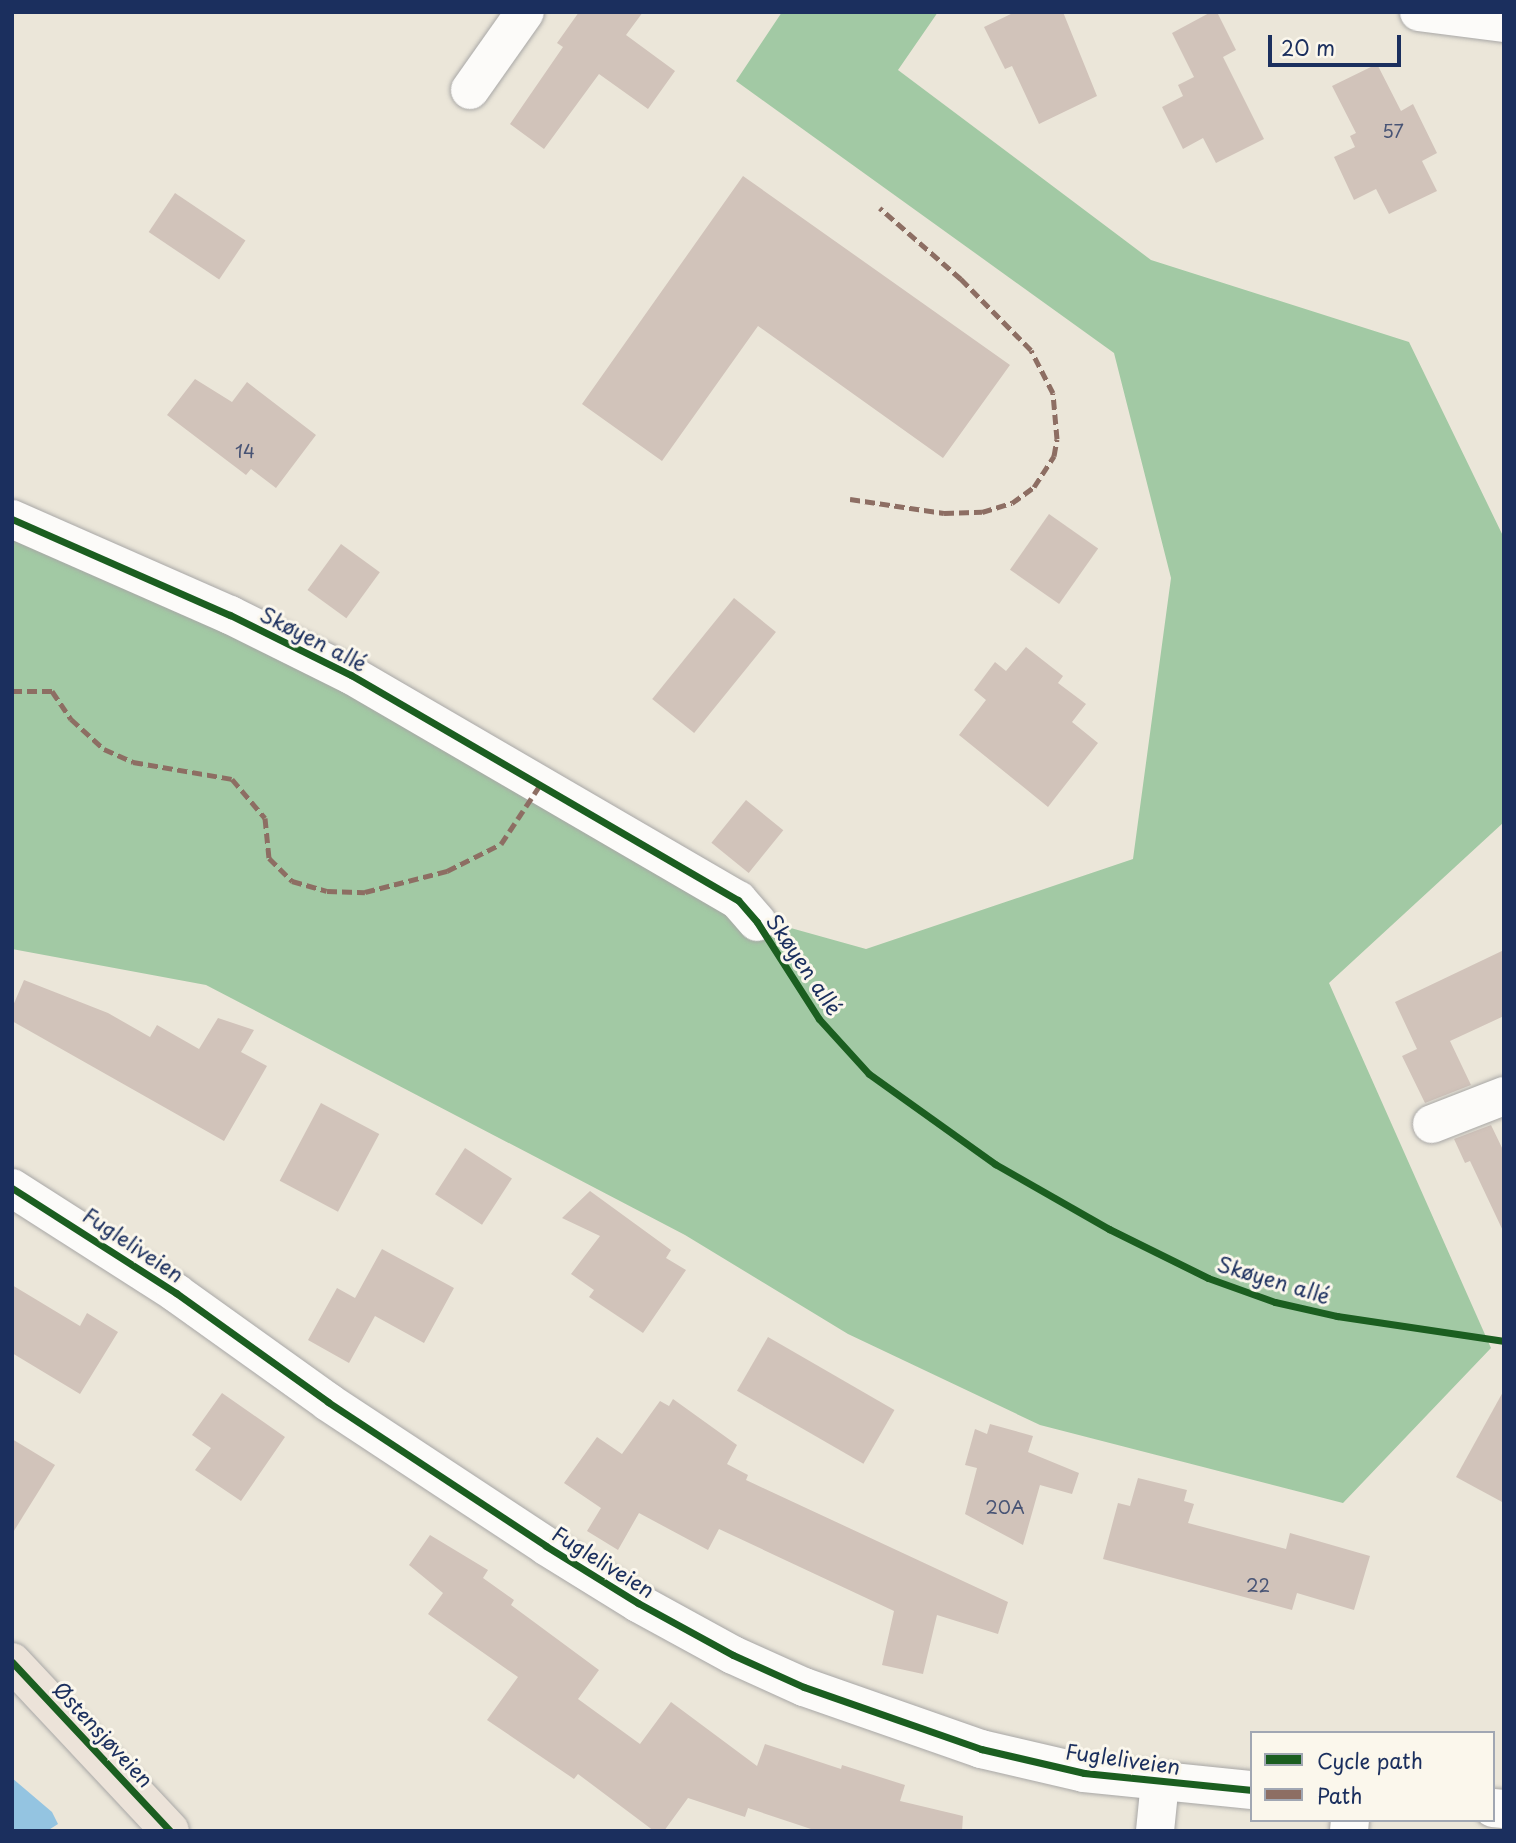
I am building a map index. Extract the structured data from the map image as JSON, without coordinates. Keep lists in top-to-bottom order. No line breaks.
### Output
{"streets":{"main road":["Østensjøveien"],"street":["Skøyen allé","Fugleliveien"]},"house_numbers":["57","14","20A","22"],"legend":["Cycle path","Path"],"scale_bar":"20 m"}
